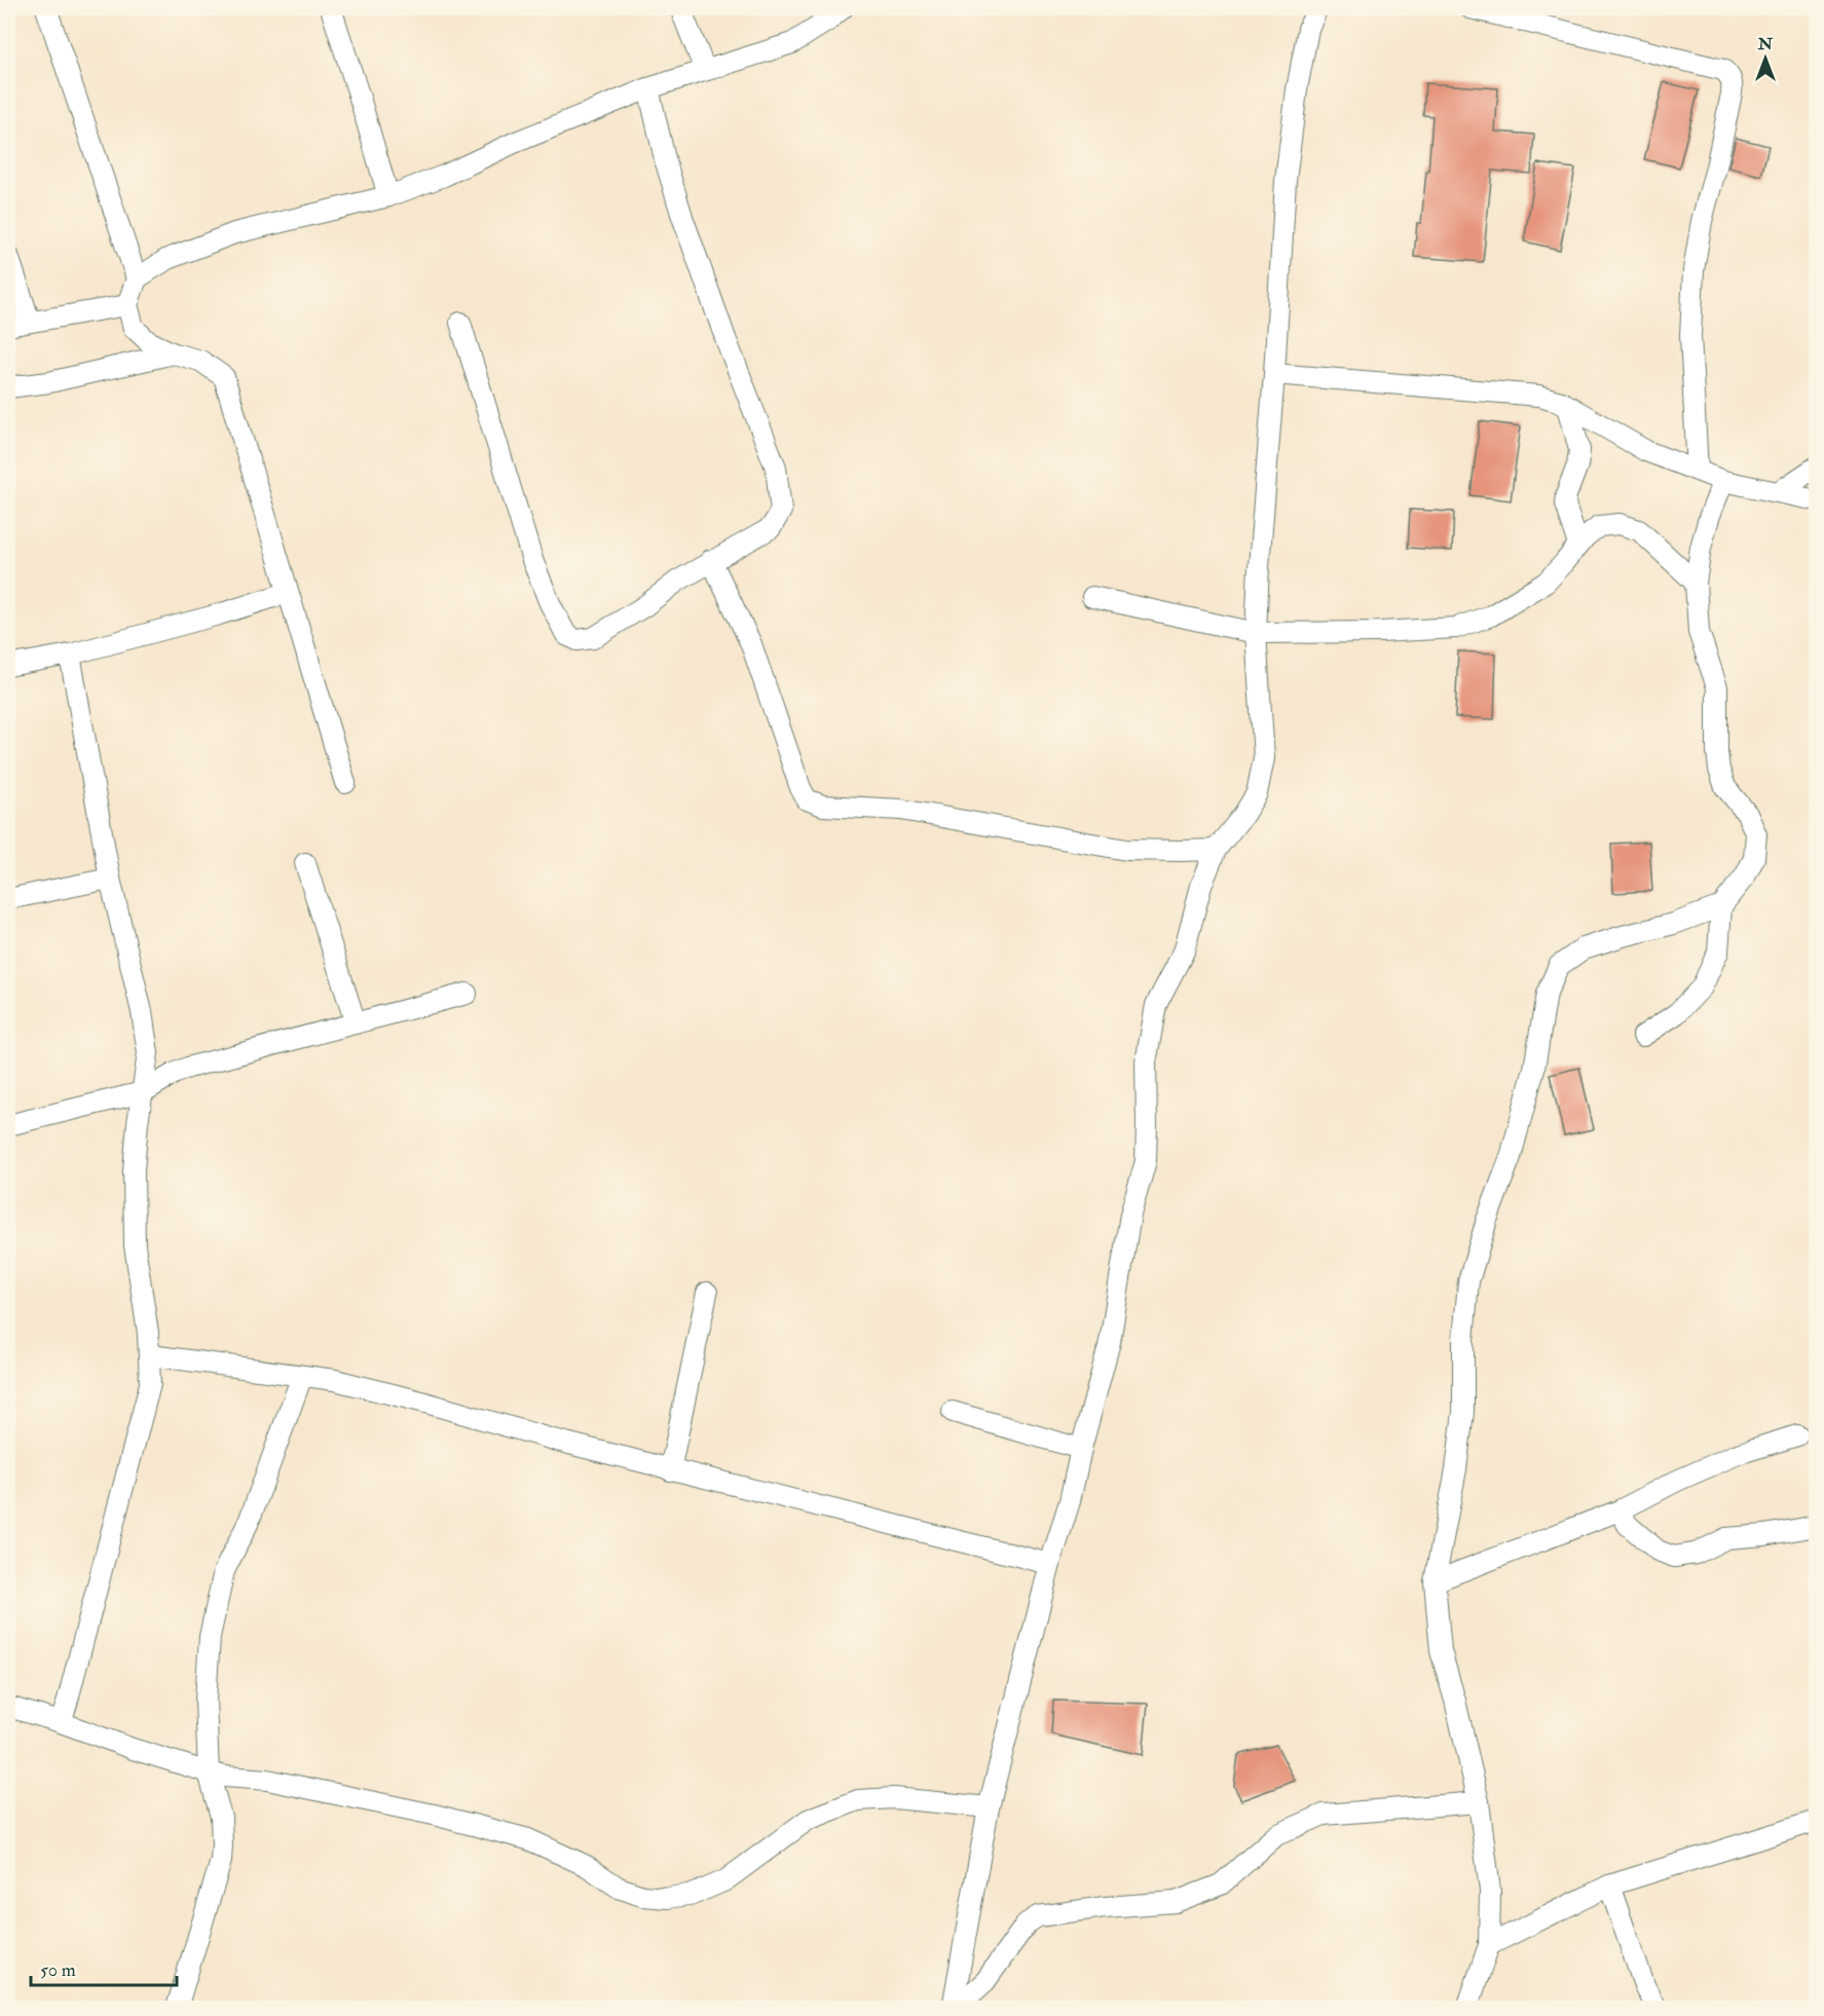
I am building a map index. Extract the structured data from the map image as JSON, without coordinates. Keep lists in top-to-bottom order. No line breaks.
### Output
{"scale_bar":"50 m","north":"top"}
